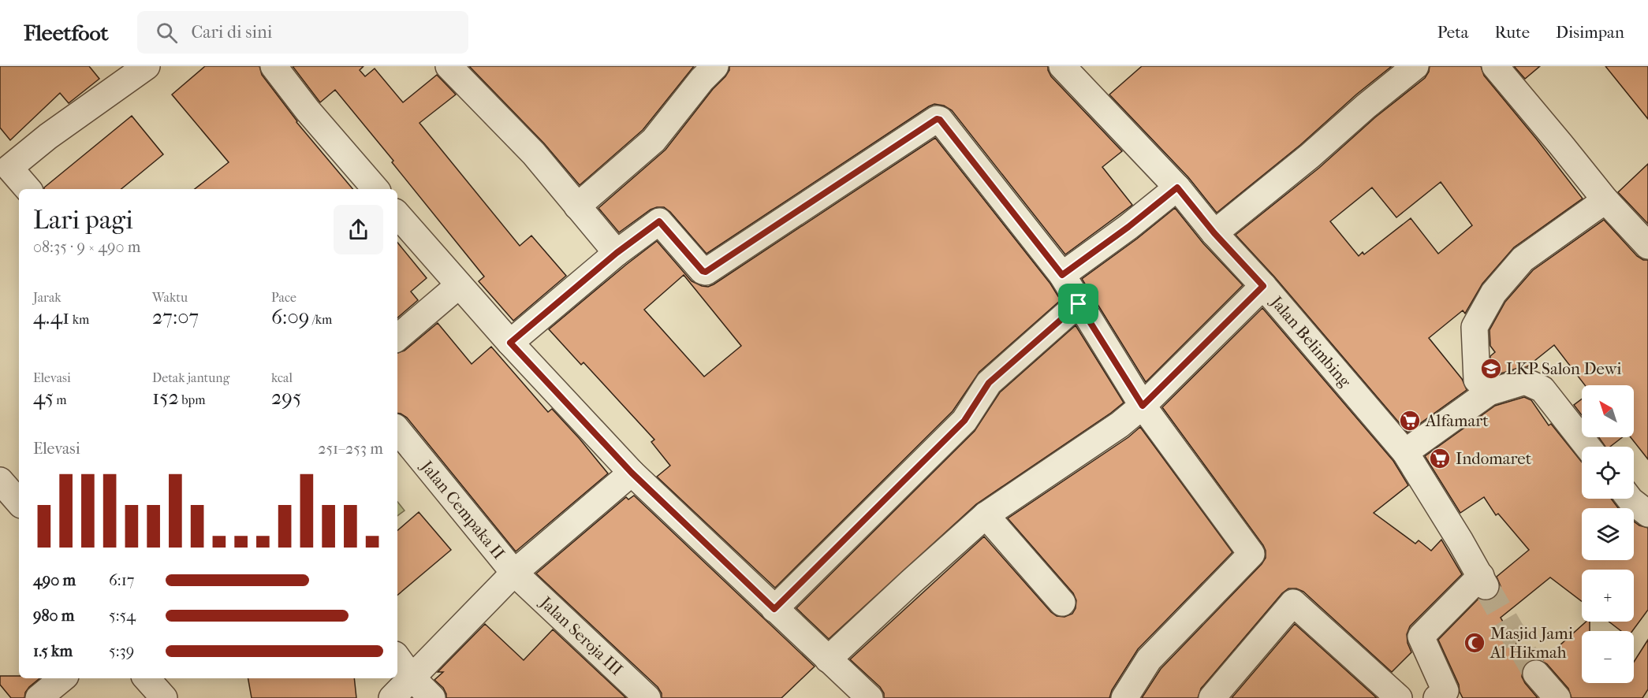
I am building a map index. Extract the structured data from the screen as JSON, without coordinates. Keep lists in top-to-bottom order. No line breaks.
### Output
{"streets":{"street":["Jalan Belimbing","Jalan Cempaka II","Jalan Seroja III"]},"crossings":[["Jalan Cempaka II","Jalan Seroja III"]],"places":{"school or university":["LKP Salon Dewi"],"supermarket":["Alfamart","Indomaret"],"mosque":["Masjid Jami Al Hikmah"]},"north":"top left","page":{"header":"Fleetfoot","search":"Cari di sini","nav":["Peta","Rute","Disimpan"],"heading":["Lari pagi","08:35 · 9 × 490 m"],"stats":[["Jarak","4.41 km"],["Waktu","27:07"],["Pace","6:09 /km"],["Elevasi","45 m"],["Detak jantung","152 bpm"],["kcal","295"]],"map_buttons":["+","−"],"chart":["Elevasi","251–253 m"],"list":[{"name":"490 m","note":"6:17"},{"name":"980 m","note":"5:54"},{"name":"1.5 km","note":"5:39"}]}}
